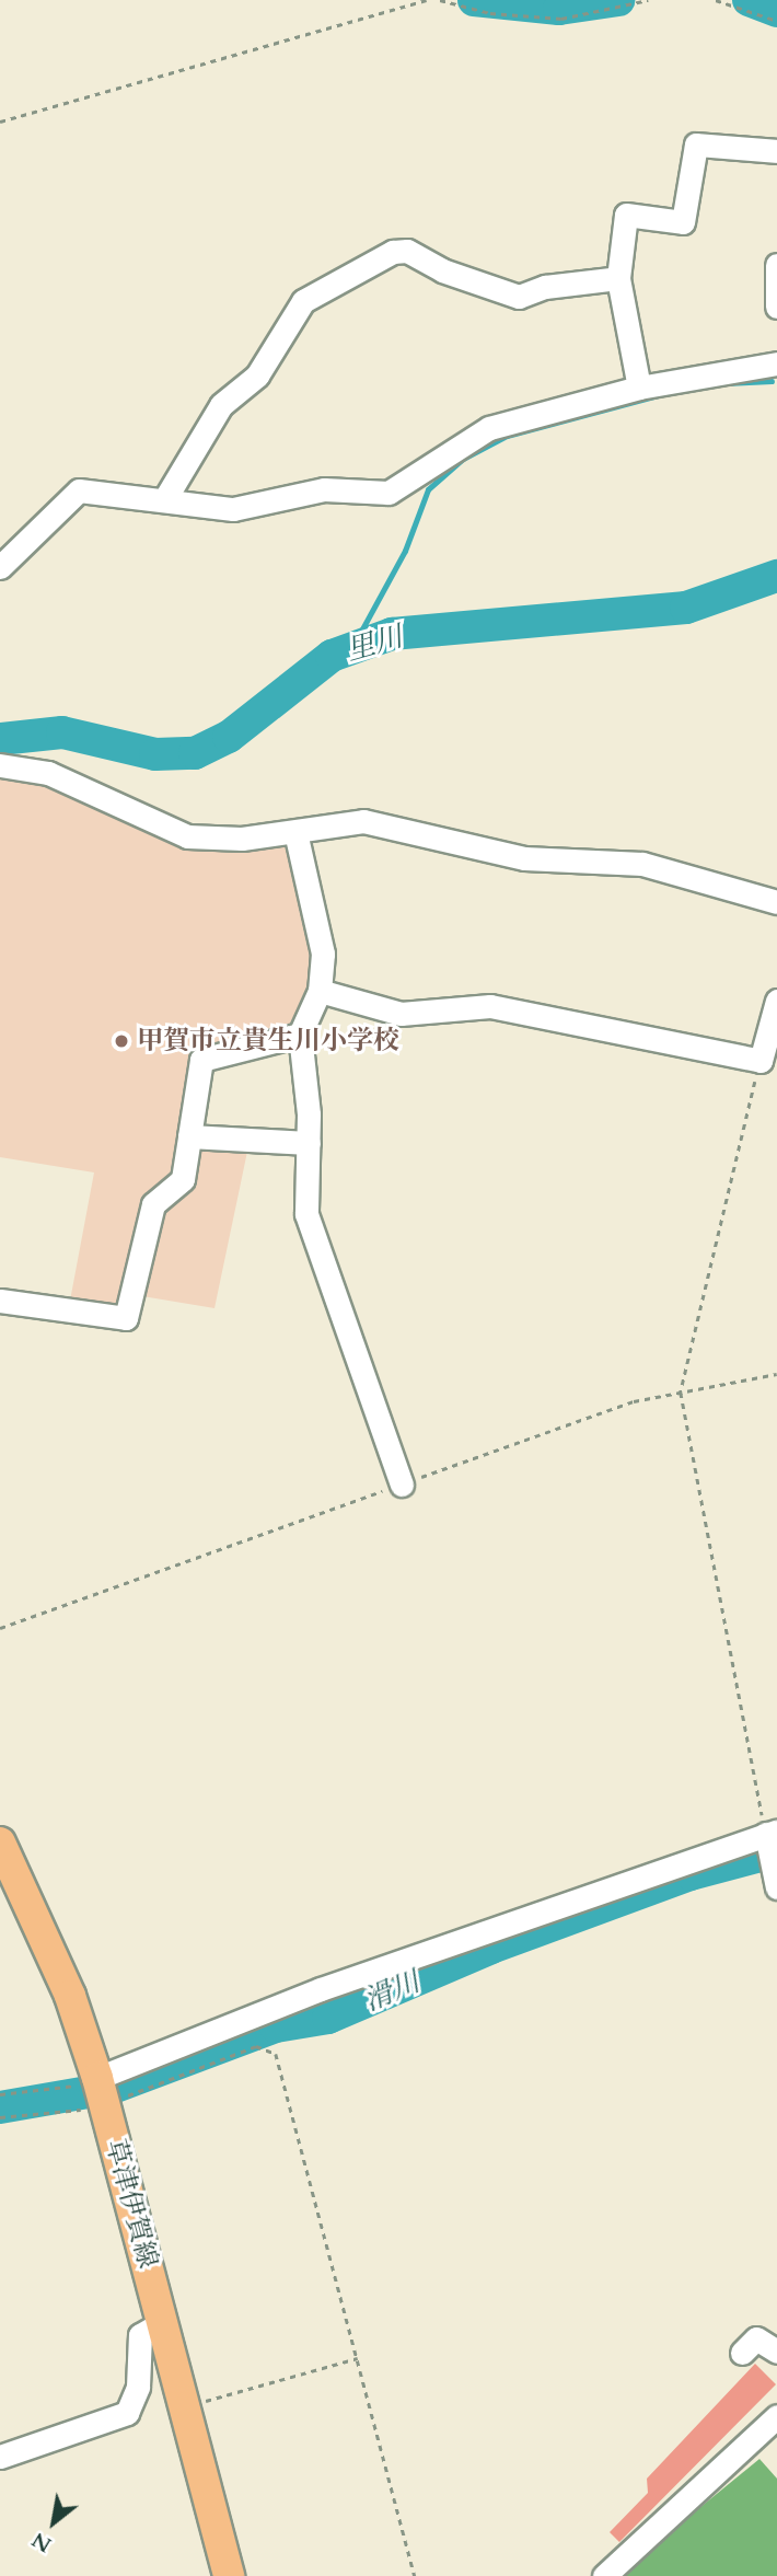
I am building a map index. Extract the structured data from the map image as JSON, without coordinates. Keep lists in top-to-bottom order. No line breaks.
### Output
{"streets":{"main road":["草津伊賀線"]},"water":["里川","滑川"],"places":["甲賀市立貴生川小学校"],"north":"bottom left"}
